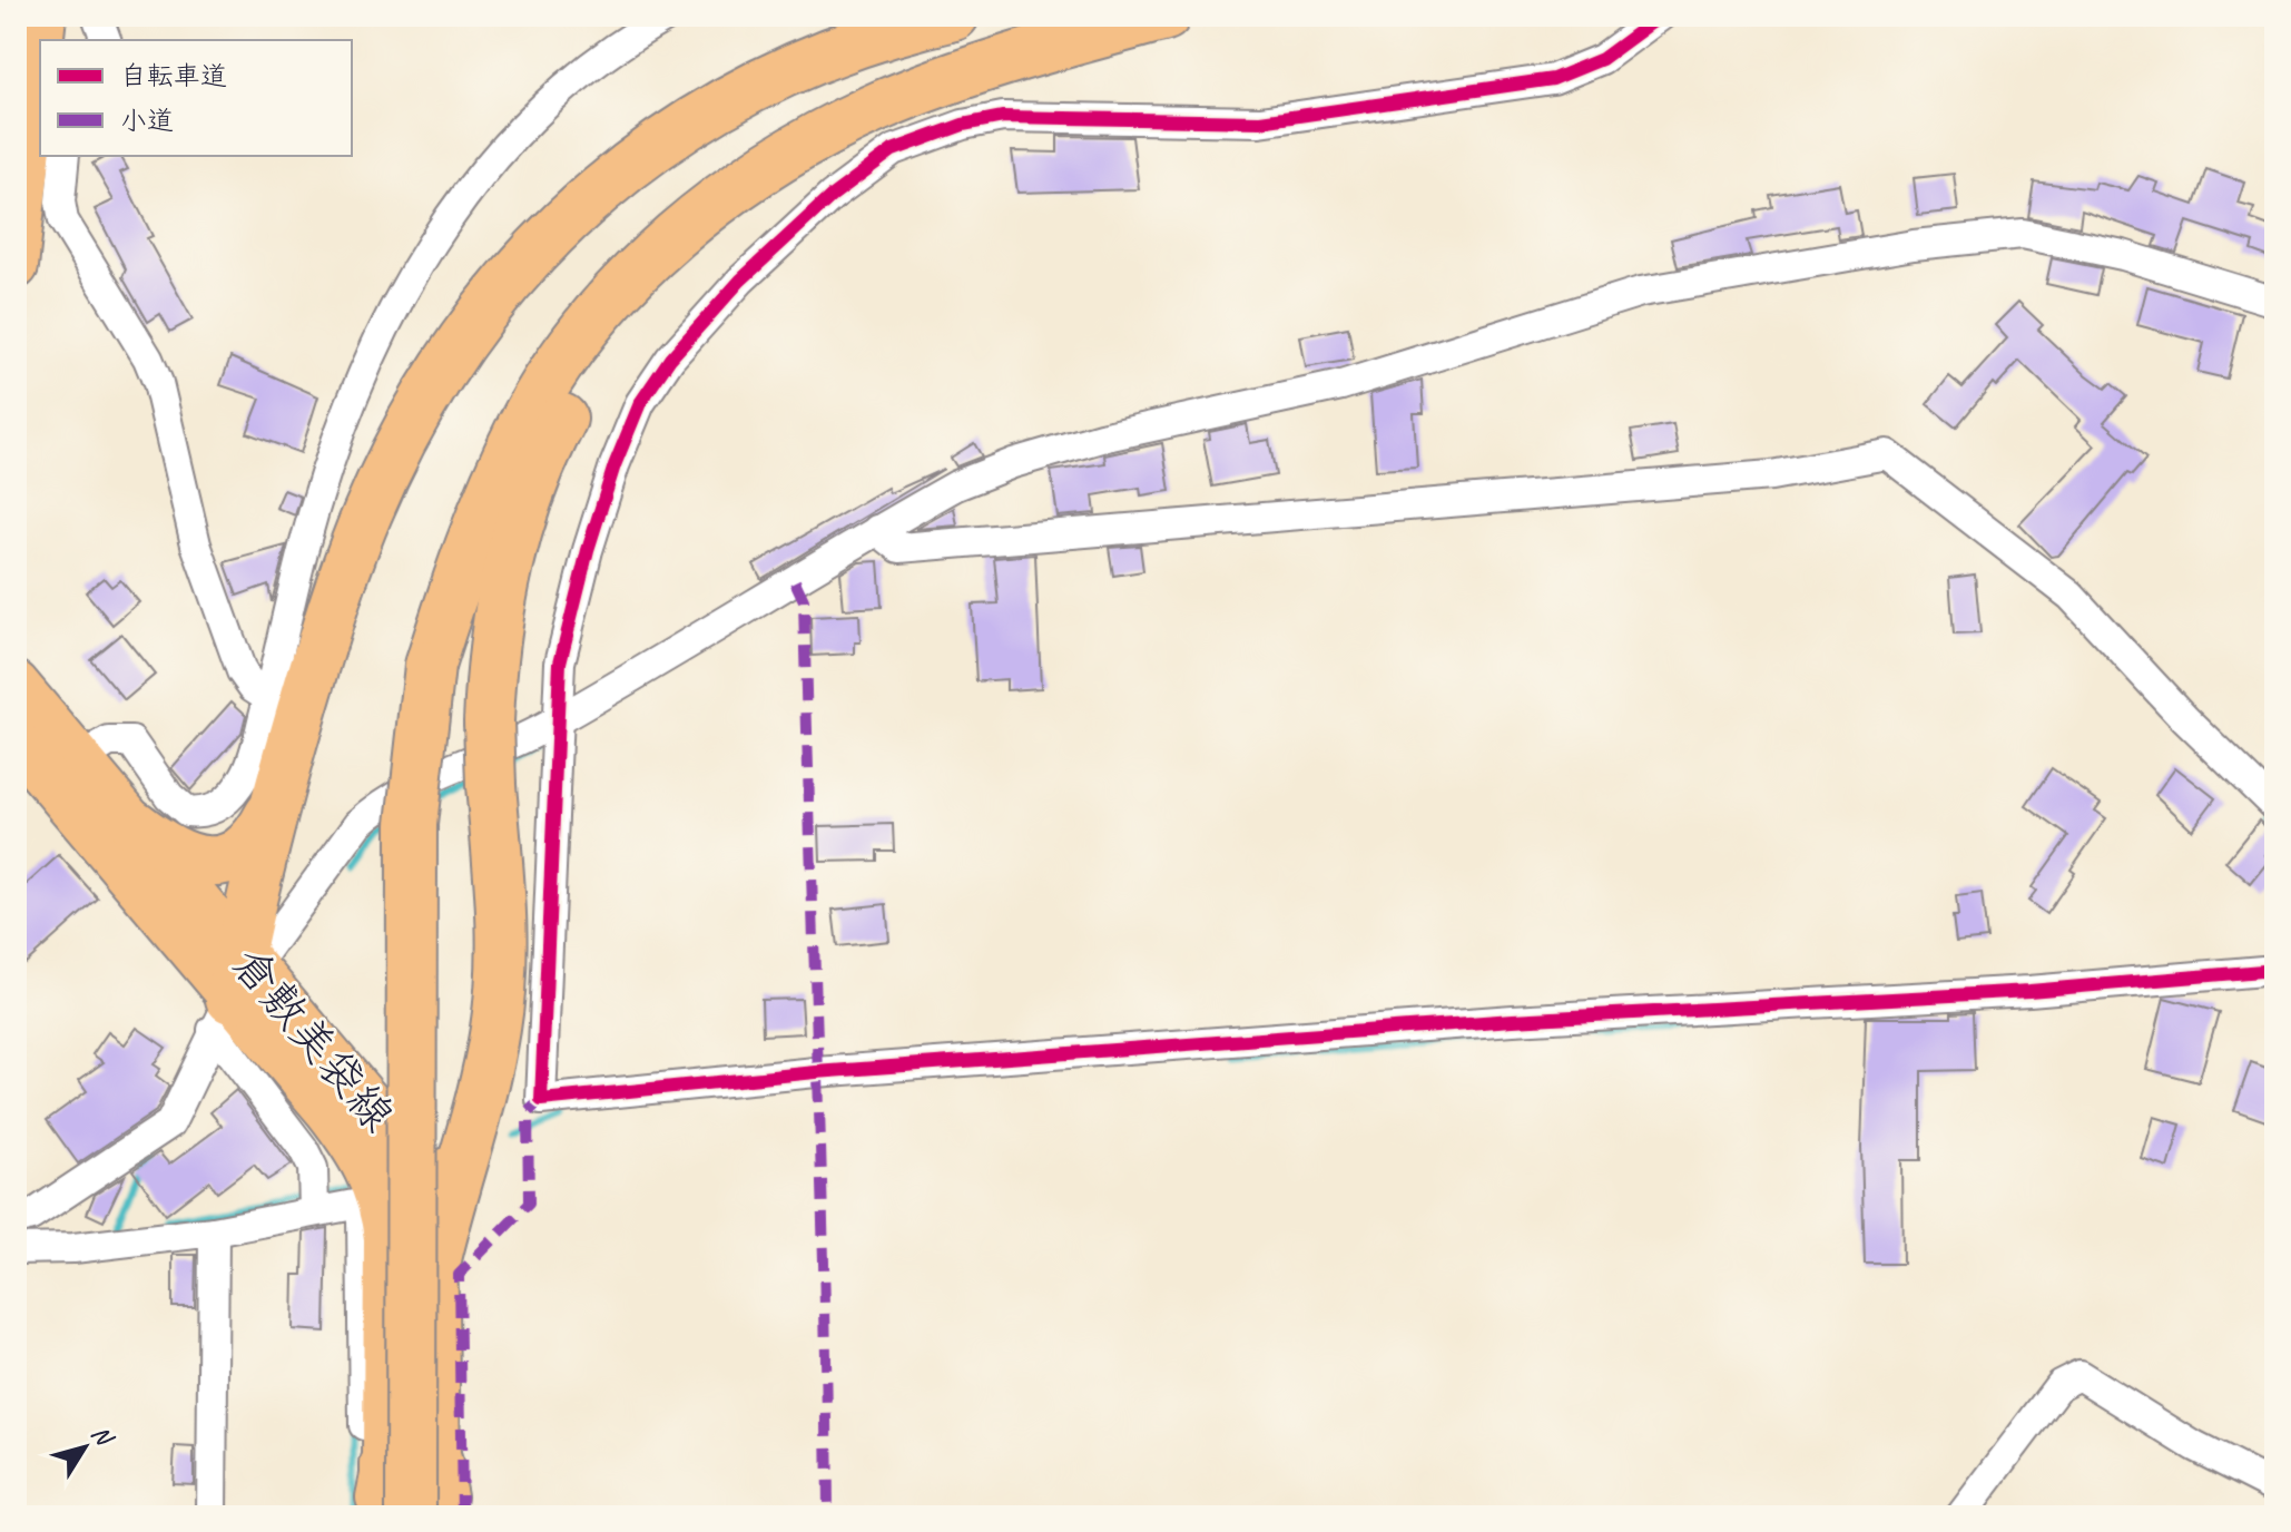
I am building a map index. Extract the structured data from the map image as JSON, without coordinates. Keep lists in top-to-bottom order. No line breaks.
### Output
{"streets":{"main road":["倉敷美袋線"]},"legend":["自転車道","小道"],"north":"top right"}
